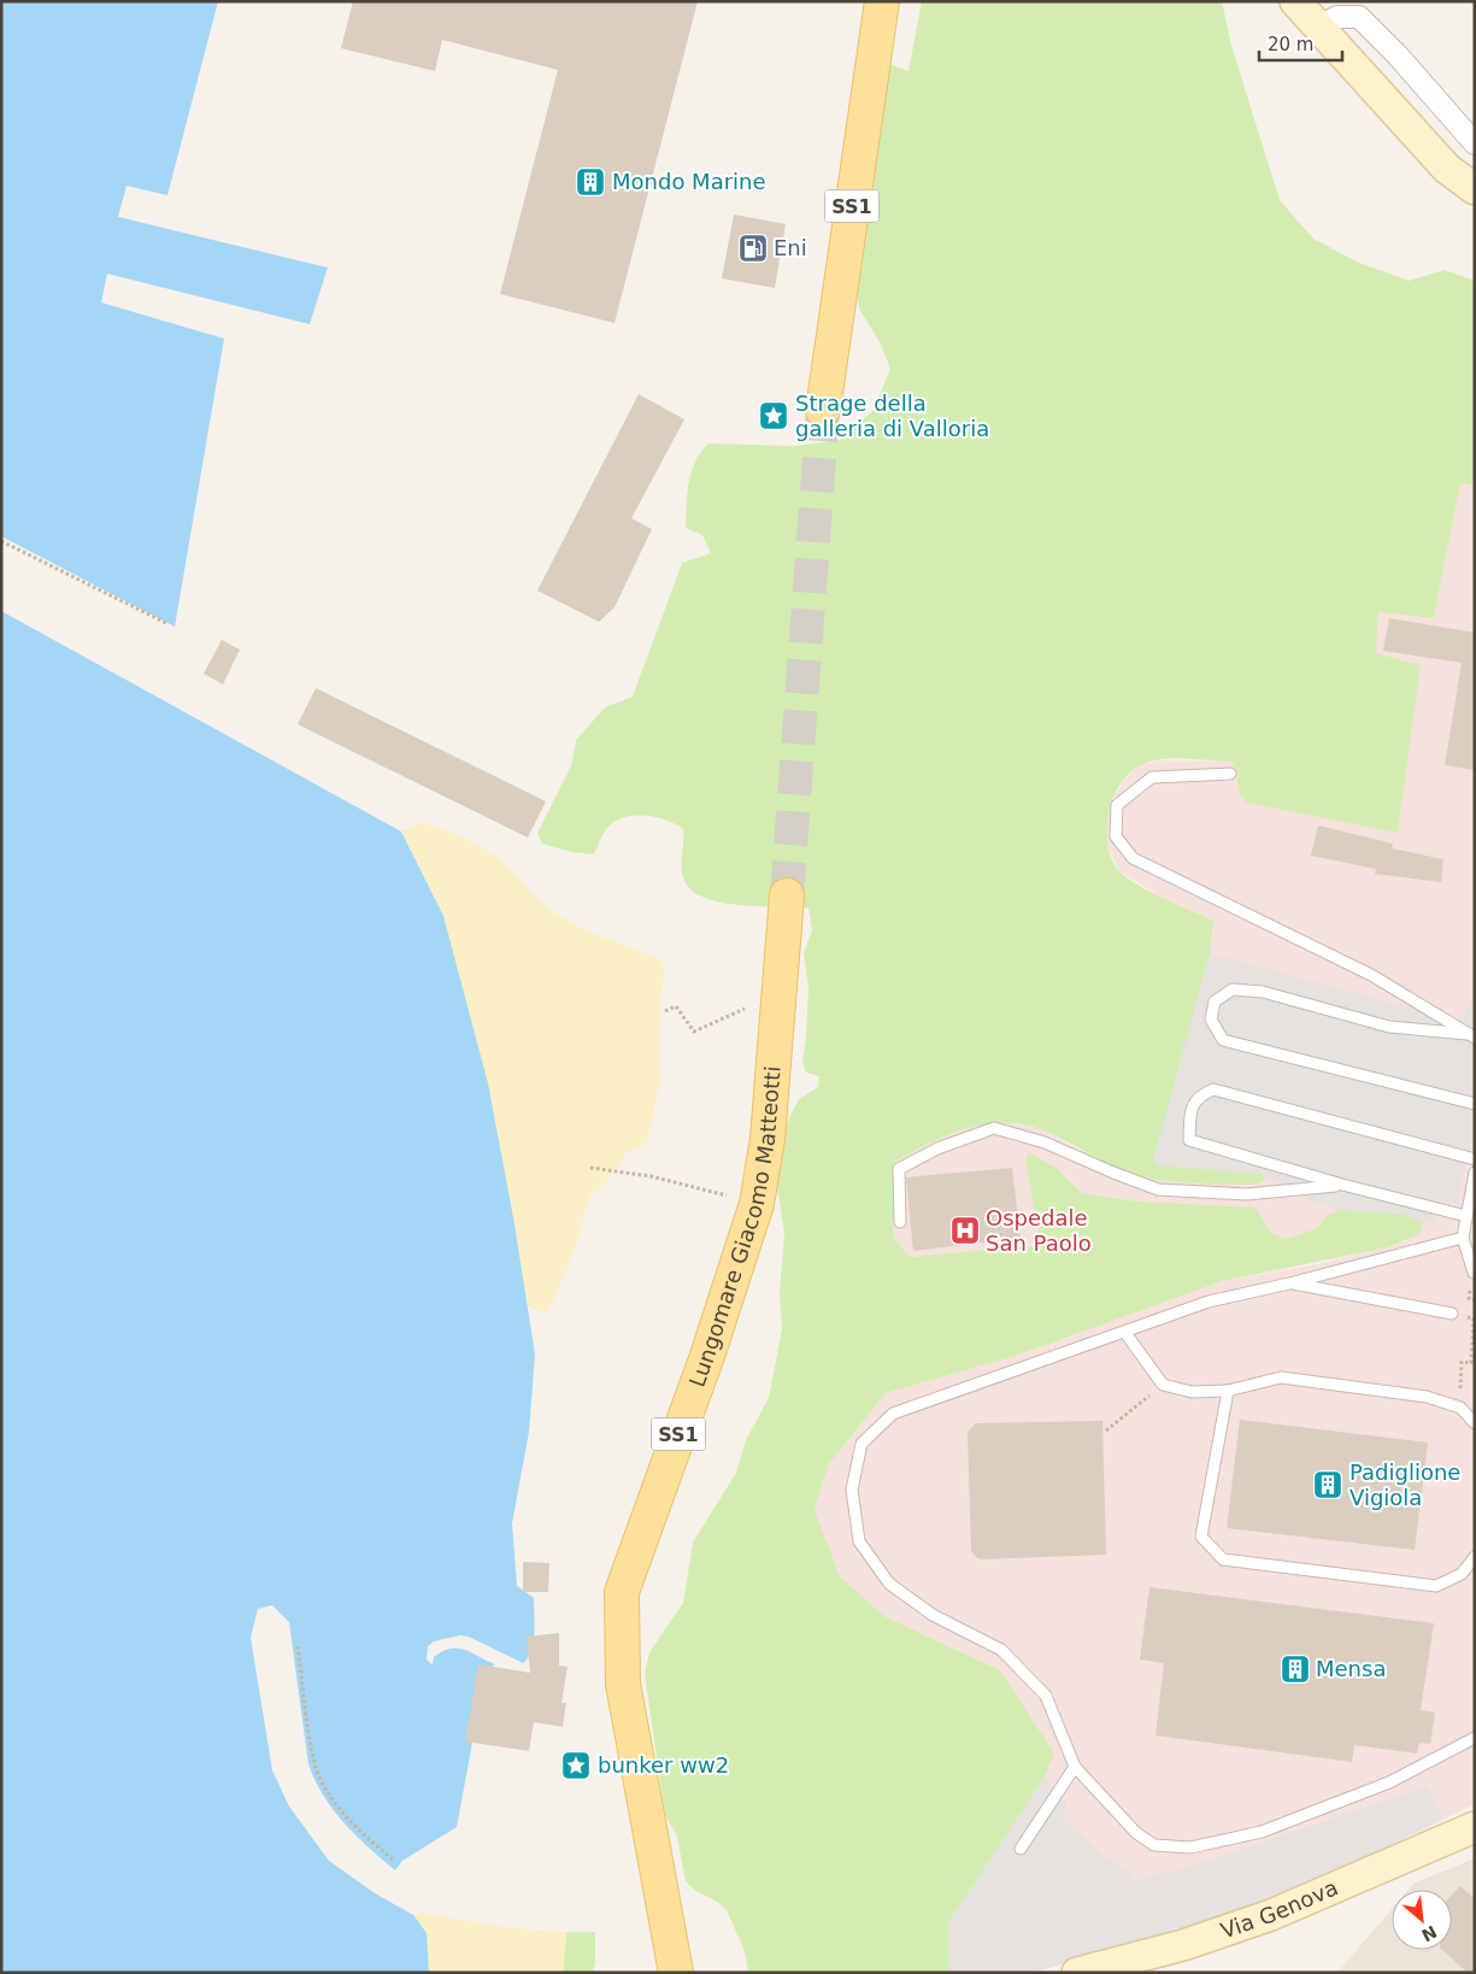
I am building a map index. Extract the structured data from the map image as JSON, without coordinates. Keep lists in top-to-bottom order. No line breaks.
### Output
{"streets":{"main road":["SS1","Lungomare Giacomo Matteotti"],"street":["Via Genova"]},"places":{"building":["Mondo Marine","Padiglione Vigiola","Mensa"],"fuel station":["Eni"],"place":["Strage della galleria di Valloria","bunker ww2"],"hospital":["Ospedale San Paolo"]},"scale_bar":"20 m","north":"bottom right"}
